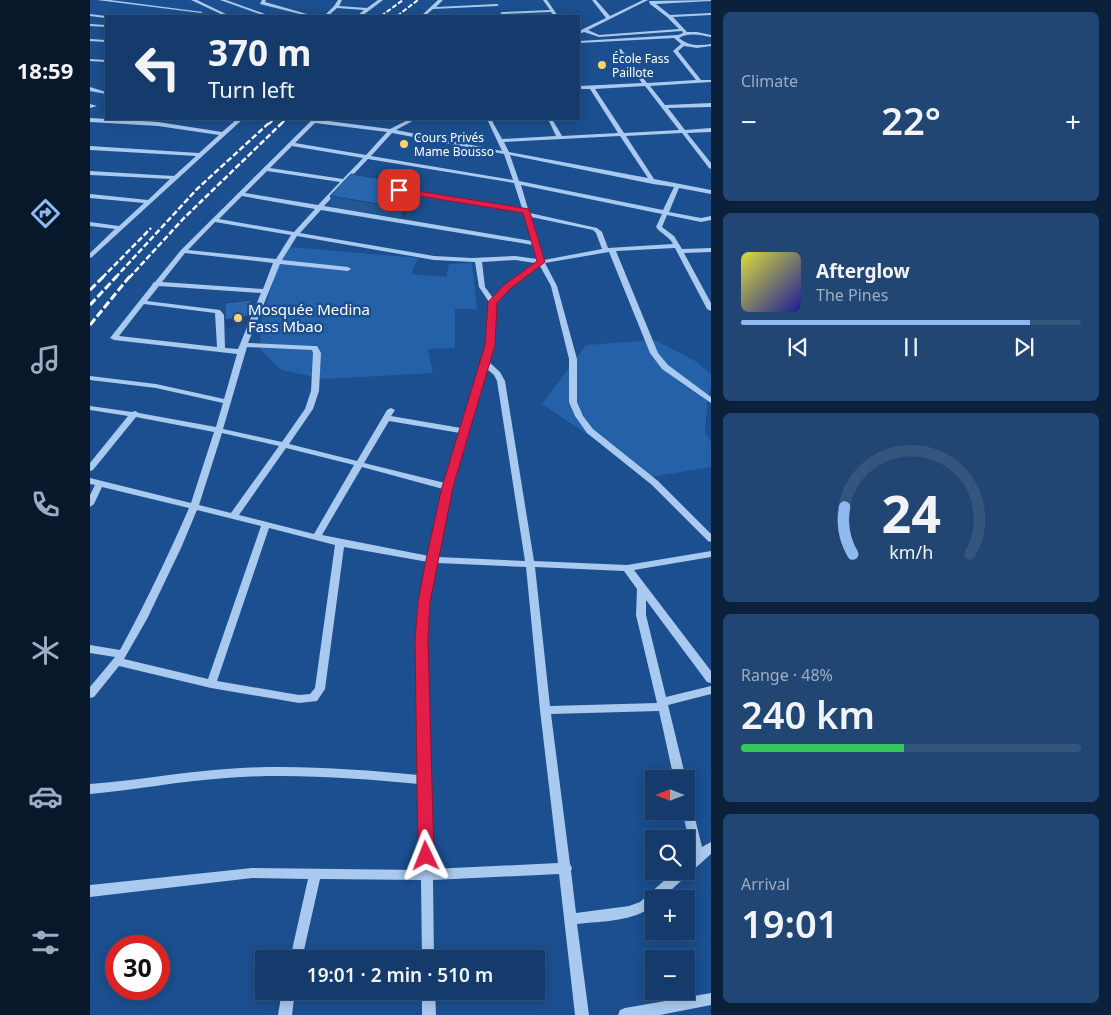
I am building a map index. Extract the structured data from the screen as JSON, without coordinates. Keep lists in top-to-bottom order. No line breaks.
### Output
{"places":["École Fass Paillote","Cours Privés Mame Bousso","Mosquée Medina Fass Mbao"],"north":"left","page":{"tabs":"18:59","tile":["Climate",["Range · 48%","240 km"],["Arrival","19:01"]],"turn":["370 m","Turn left"],"heat":["−","22°","+"],"song":["Afterglow","The Pines"],"map_buttons":["+","−"],"limit":"30","trip":"19:01 · 2 min · 510 m","gauge":["24","km/h"]}}
